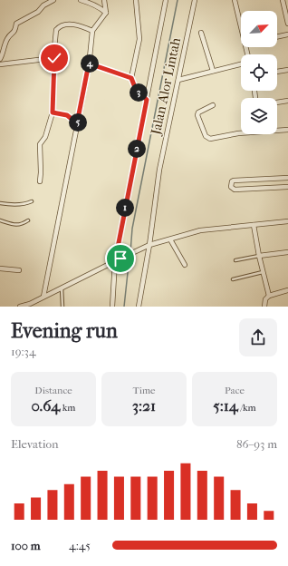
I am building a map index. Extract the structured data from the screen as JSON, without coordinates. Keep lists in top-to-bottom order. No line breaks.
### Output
{"streets":{"street":["Jalan Alor Lintah"]},"north":"top right","page":{"pins":["4","3","5","2","1"],"heading":["Evening run","19:34"],"stats":[["Distance","0.64 km"],["Time","3:21"],["Pace","5:14 /km"]],"chart":["Elevation","86–93 m"],"list":[{"name":"100 m","note":"4:45"}]}}
